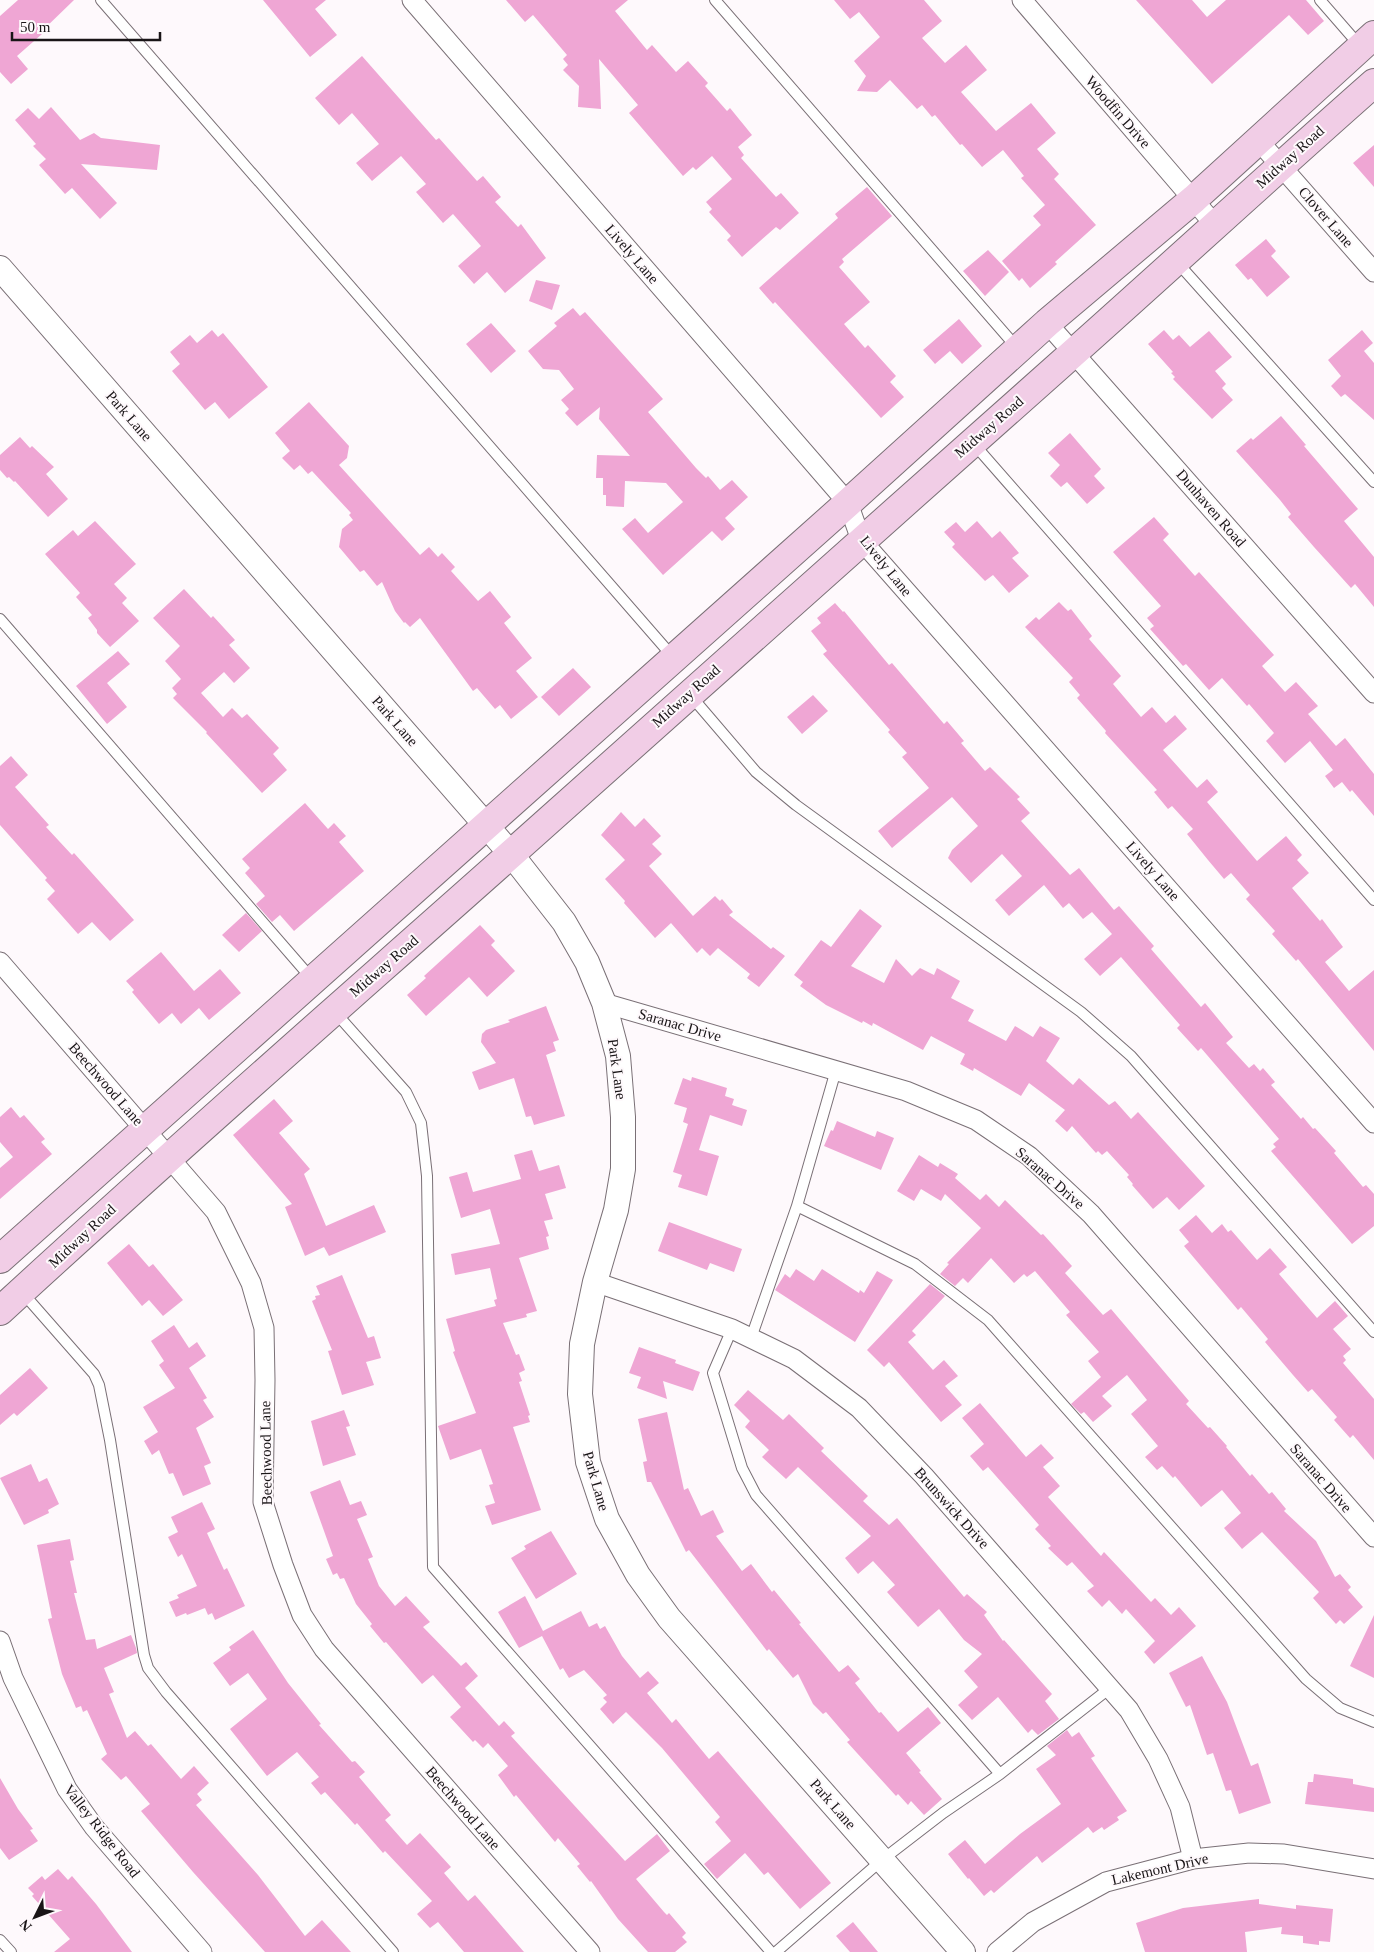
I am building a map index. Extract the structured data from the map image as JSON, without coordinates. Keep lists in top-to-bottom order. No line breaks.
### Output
{"streets":{"main road":["Midway Road"],"street":["Woodfin Drive","Clover Lane","Lively Lane","Park Lane","Dunhaven Road","Saranac Drive","Beechwood Lane","Brunswick Drive","Valley Ridge Road","Lakemont Drive"]},"crossings":[["Woodfin Drive","Midway Road"],["Midway Road","Clover Lane"],["Midway Road","Lively Lane"],["Midway Road","Park Lane"],["Midway Road","Dunhaven Road"],["Midway Road","Beechwood Lane"],["Park Lane","Saranac Drive"],["Park Lane","Brunswick Drive"],["Brunswick Drive","Lakemont Drive"]],"scale_bar":"50 m","north":"bottom left"}
